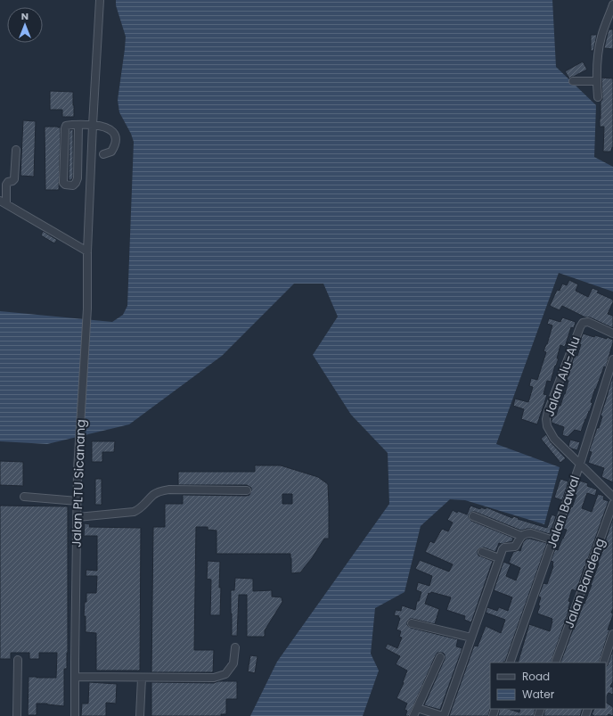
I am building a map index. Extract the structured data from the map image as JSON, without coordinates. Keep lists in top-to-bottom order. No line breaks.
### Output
{"streets":{"street":["Jalan Alu-Alu","Jalan PLTU Sicanang","Jalan Bawal","Jalan Bandeng"]},"crossings":[["Jalan Alu-Alu","Jalan Bawal"]],"legend":["Road","Water"],"north":"top"}
